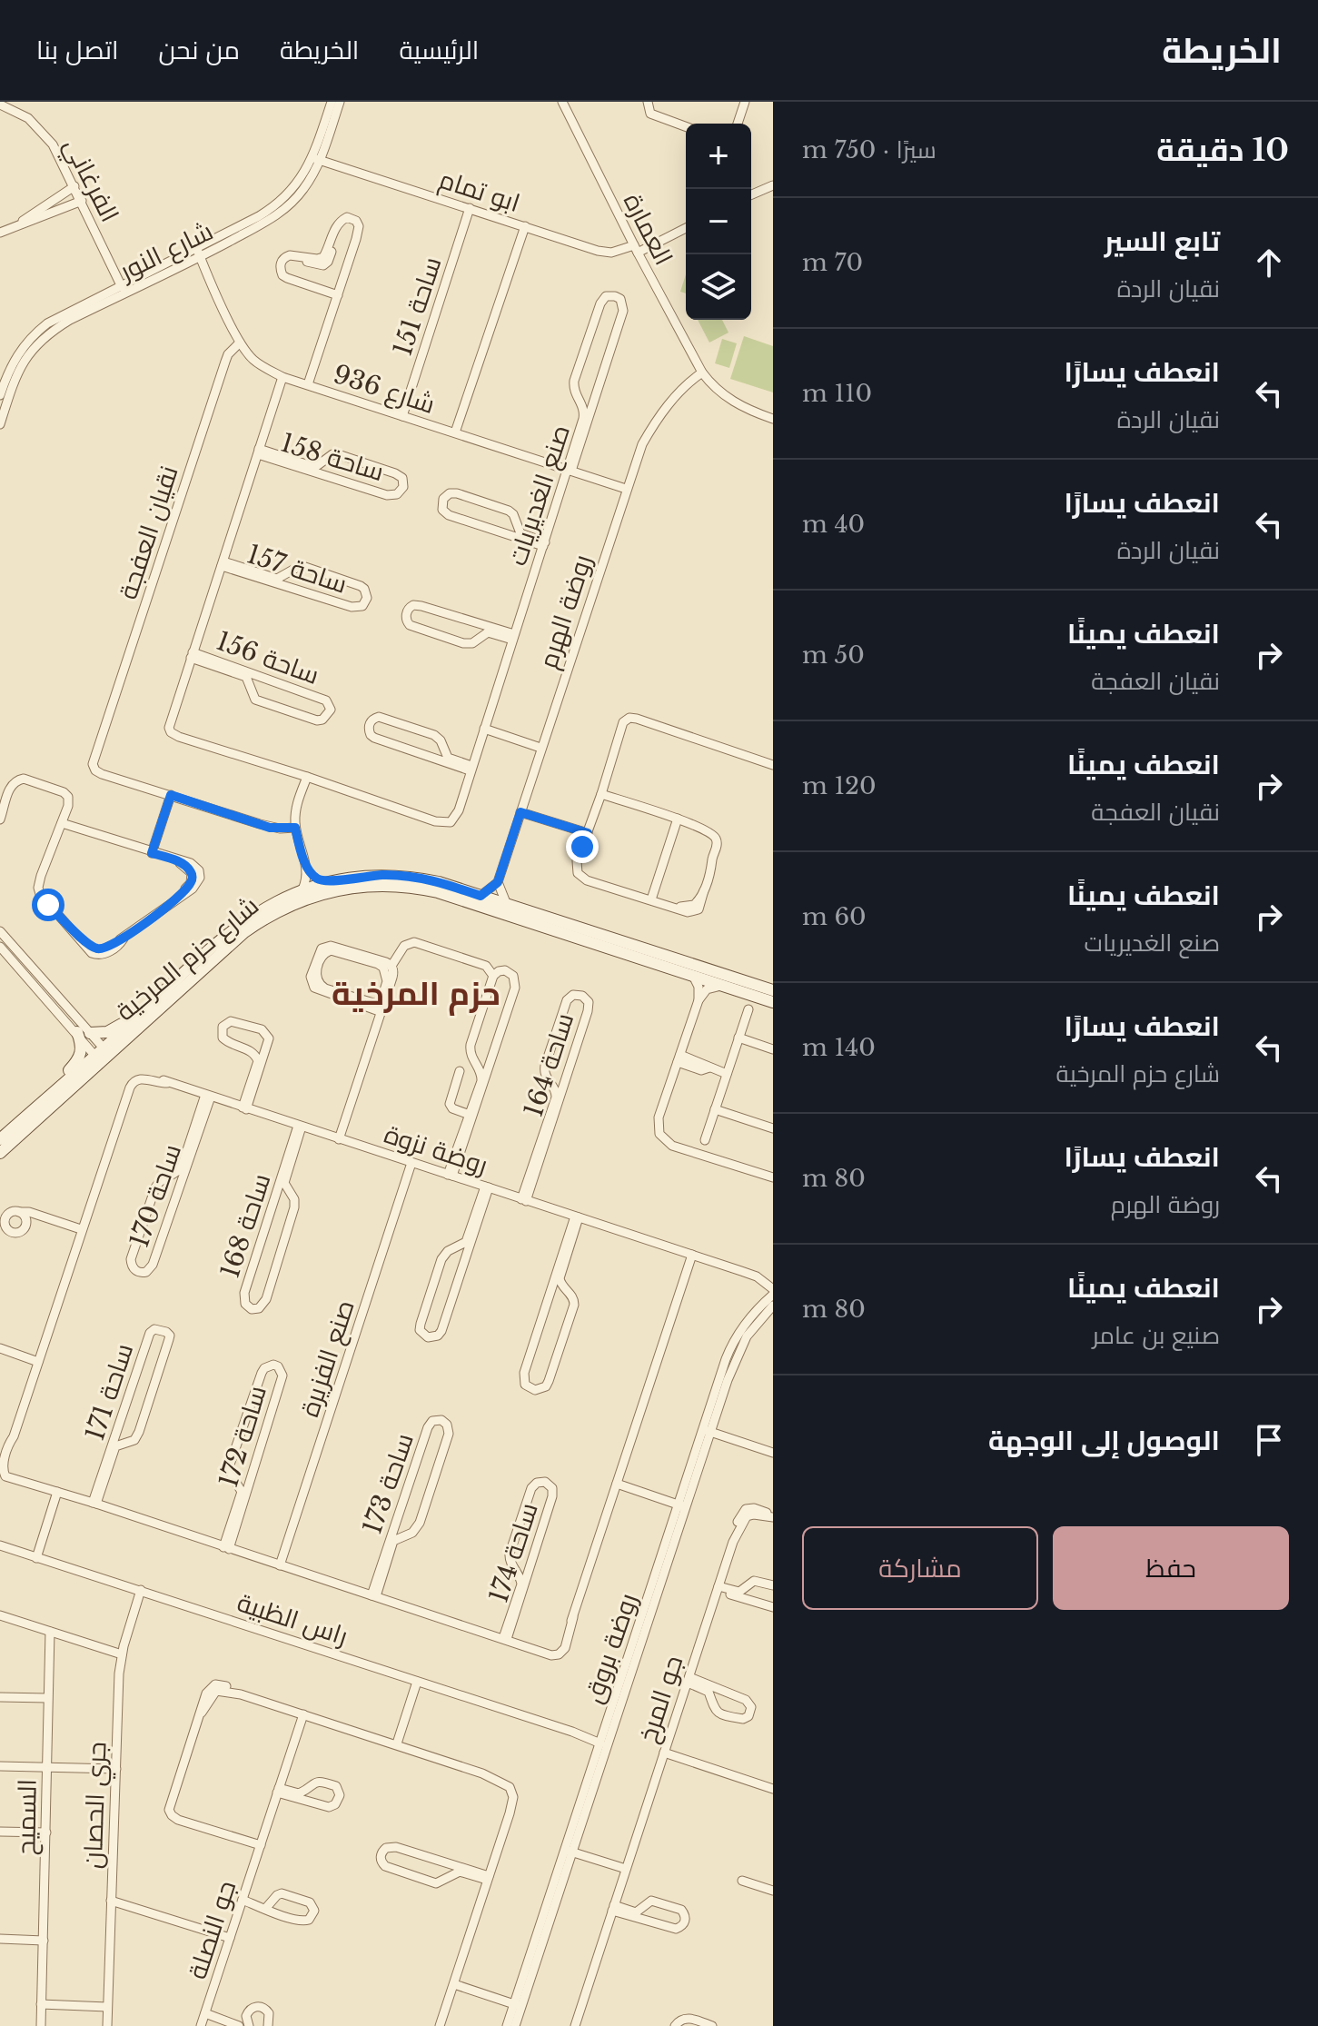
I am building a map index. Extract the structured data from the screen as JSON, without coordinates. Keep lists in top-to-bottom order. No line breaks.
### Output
{"streets":{"street":["الفرغاني","ابو تمام","العمارة","شارع النور","ساحة 151","شارع 936","ساحة 158","صنع الغديريات","نقيان العفجة","ساحة 157","روضة الهرم","ساحة 156","شارع حزم المرخية","ساحة 164","روضة نزوة","ساحة 170","ساحة 168","صنع الفزيرة","ساحة 171","ساحة 172","ساحة 173","ساحة 174","راس الظبية","روضة بروق","جو المرخ","جري الحصان","السميح","جو النصلة"]},"crossings":[["الفرغاني","شارع النور"],["ابو تمام","العمارة"],["ابو تمام","شارع النور"],["ابو تمام","ساحة 151"],["العمارة","روضة الهرم"],["شارع النور","شارع 936"],["ساحة 151","شارع 936"],["شارع 936","صنع الغديريات"],["شارع 936","نقيان العفجة"],["شارع 936","روضة الهرم"],["ساحة 158","صنع الغديريات"],["صنع الغديريات","ساحة 157"],["صنع الغديريات","ساحة 156"],["ساحة 164","روضة نزوة"],["روضة نزوة","ساحة 170"],["روضة نزوة","ساحة 168"],["روضة نزوة","صنع الفزيرة"],["روضة نزوة","ساحة 171"],["روضة نزوة","ساحة 172"],["روضة نزوة","ساحة 173"],["روضة نزوة","ساحة 174"],["راس الظبية","روضة بروق"],["راس الظبية","جري الحصان"]],"districts":["حزم المرخية"],"page":{"header":"الخريطة","nav":["الرئيسية","الخريطة","من نحن","اتصل بنا"],"heading":["10 دقيقة","سيرًا · 750 m"],"map_buttons":["+","−"],"list":[["تابع السير","نقيان الردة","70 m"],["انعطف يسارًا","نقيان الردة","110 m"],["انعطف يسارًا","نقيان الردة","40 m"],["انعطف يمينًا","نقيان العفجة","50 m"],["انعطف يمينًا","نقيان العفجة","120 m"],["انعطف يمينًا","صنع الغديريات","60 m"],["انعطف يسارًا","شارع حزم المرخية","140 m"],["انعطف يسارًا","روضة الهرم","80 m"],["انعطف يمينًا","صنيع بن عامر","80 m"],"الوصول إلى الوجهة"],"buttons":["حفظ","مشاركة"]}}
